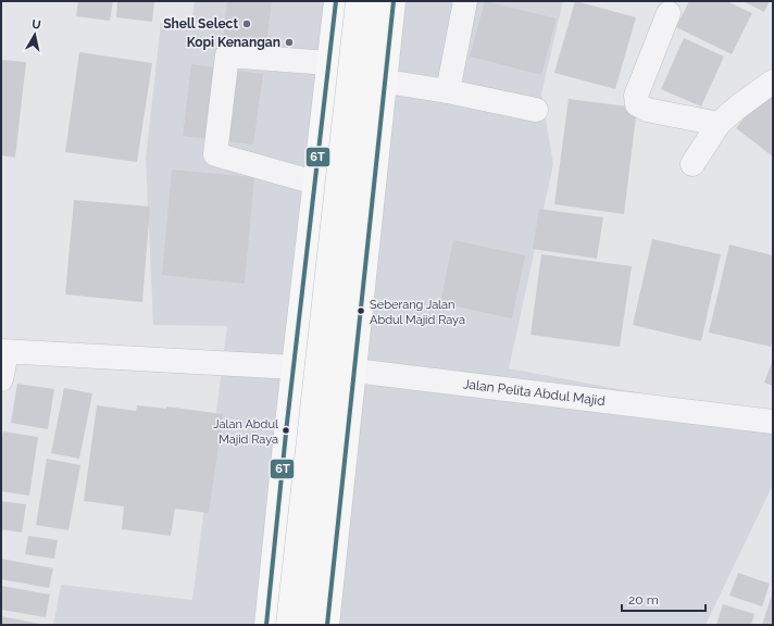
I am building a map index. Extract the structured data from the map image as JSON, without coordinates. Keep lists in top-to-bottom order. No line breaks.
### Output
{"streets":{"street":["Jalan Pelita Abdul Majid"]},"places":["Shell Select","Kopi Kenangan","Seberang Jalan Abdul Majid Raya","Jalan Abdul Majid Raya"],"lines":["transit line 6T"],"scale_bar":"20 m","north":"top"}
